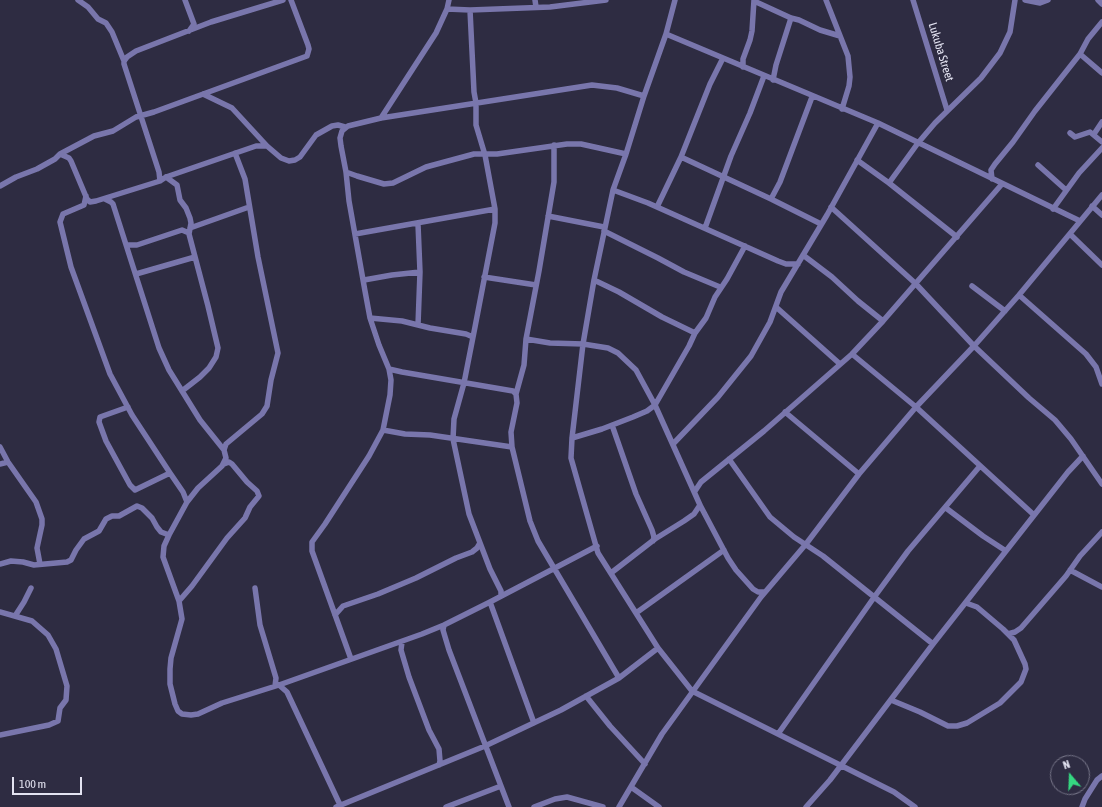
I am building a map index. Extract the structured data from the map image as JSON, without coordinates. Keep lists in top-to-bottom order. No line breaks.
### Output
{"streets":{"street":["Lukuba Street"]},"scale_bar":"100 m","north":"top"}
